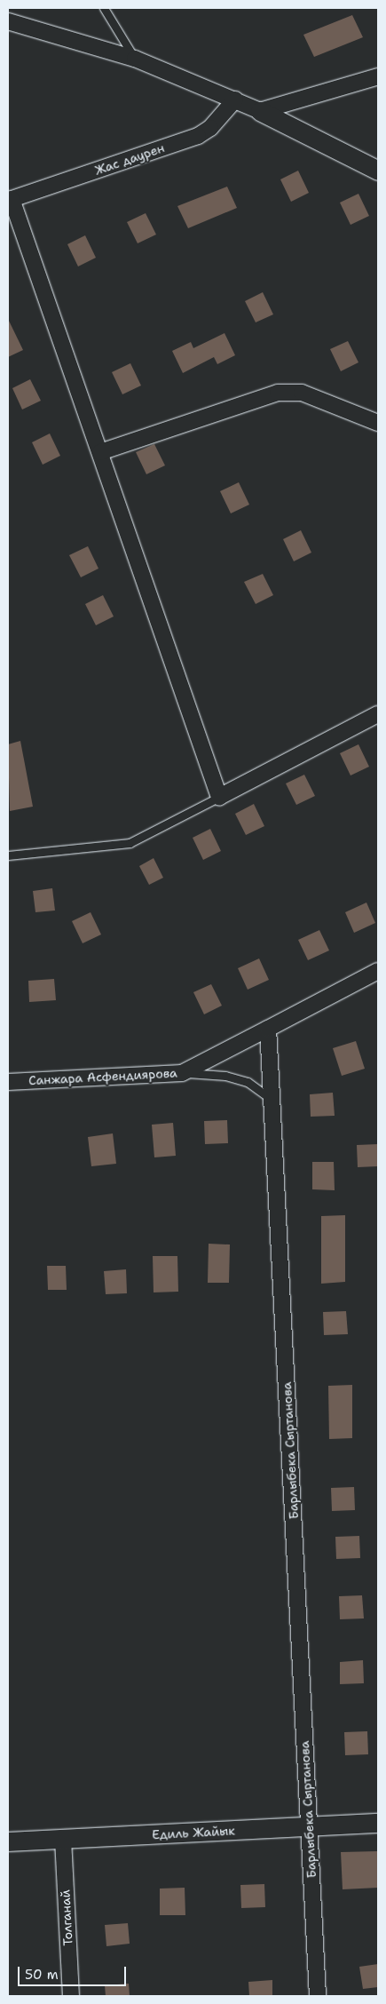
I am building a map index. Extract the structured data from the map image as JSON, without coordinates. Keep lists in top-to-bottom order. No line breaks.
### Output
{"streets":{"street":["Жас даурен","Санжара Асфендиярова","Барлыбека Сыртанова","Едиль Жайык","Толганай"]},"crossings":[["Санжара Асфендиярова","Барлыбека Сыртанова"],["Барлыбека Сыртанова","Едиль Жайык"],["Едиль Жайык","Толганай"]],"scale_bar":"50 m"}
